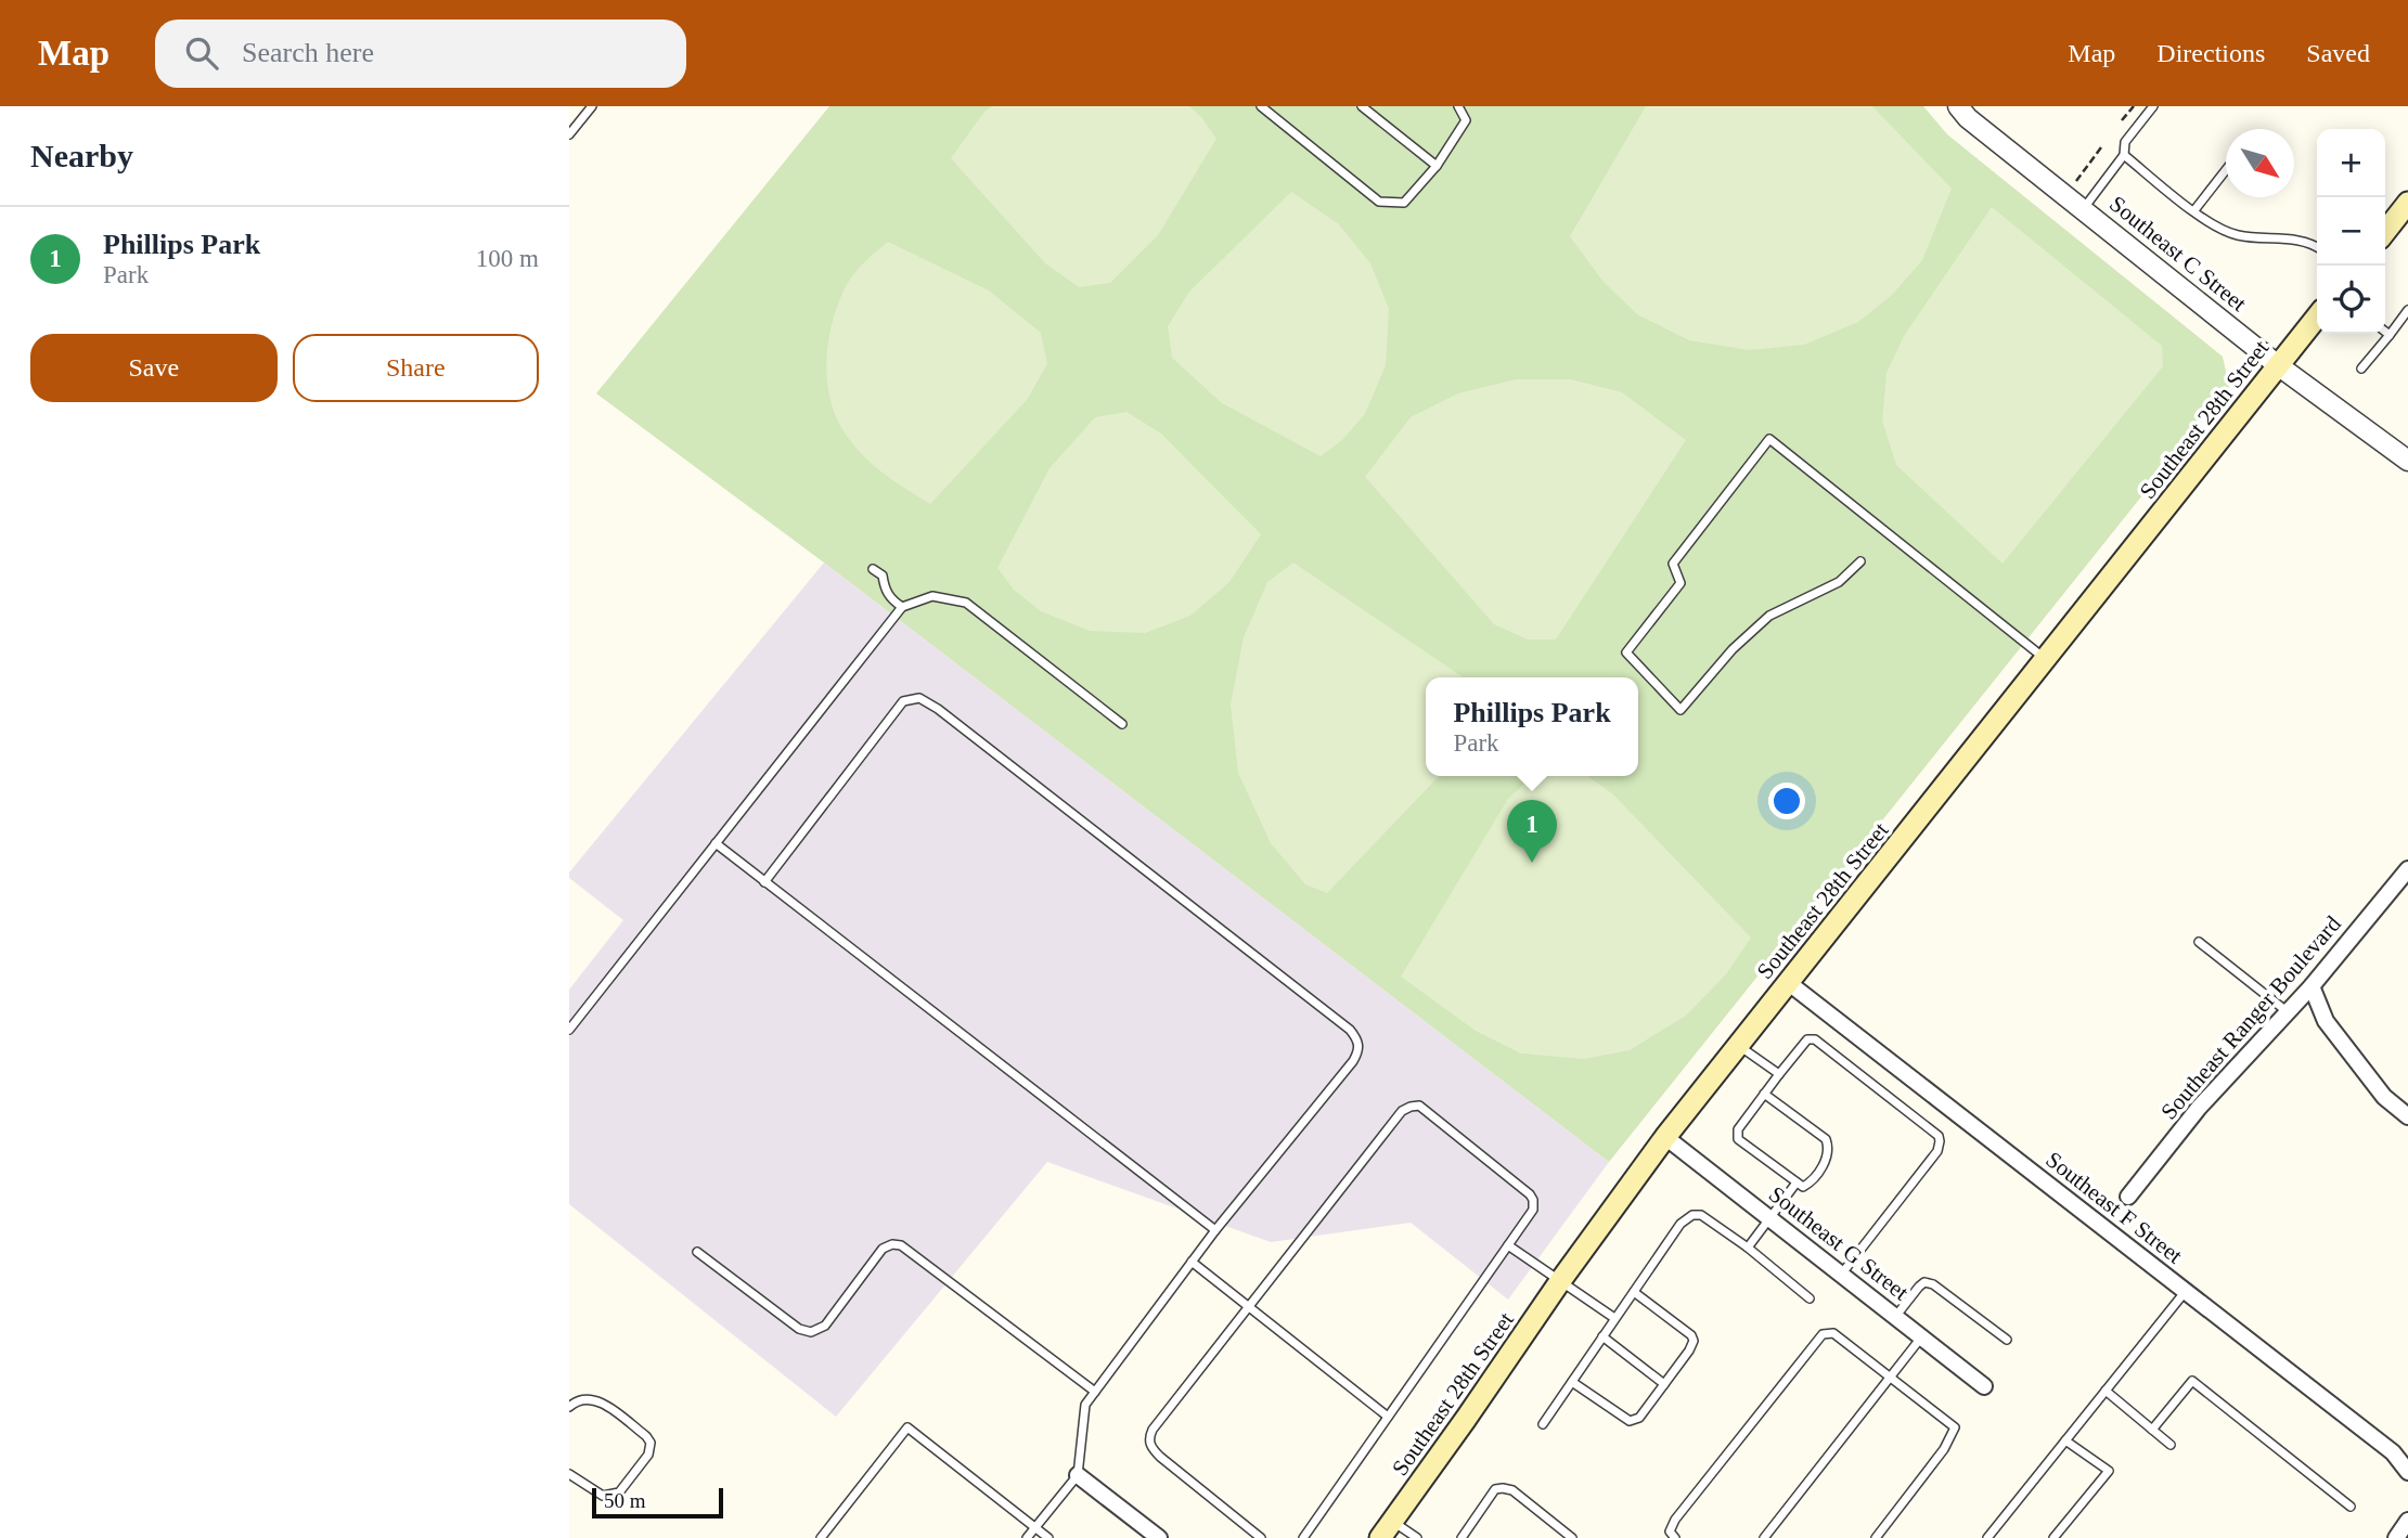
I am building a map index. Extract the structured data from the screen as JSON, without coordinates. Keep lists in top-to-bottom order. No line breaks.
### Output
{"streets":{"main road":["Southeast 28th Street"],"street":["Southeast C Street","Southeast Ranger Boulevard","Southeast F Street","Southeast G Street"]},"crossings":[["Southeast C Street","Southeast 28th Street"],["Southeast 28th Street","Southeast F Street"],["Southeast 28th Street","Southeast G Street"]],"scale_bar":"50 m","north":"bottom right","page":{"header":"Map","search":"Search here","nav":["Map","Directions","Saved"],"heading":"Nearby","map_buttons":["+","−"],"list":[{"mark":"1","name":"Phillips Park","note":"Park","value":"100 m"}],"buttons":["Save","Share"],"popup":["Phillips Park","Park"],"pins":"1","scale":"50 m"}}
